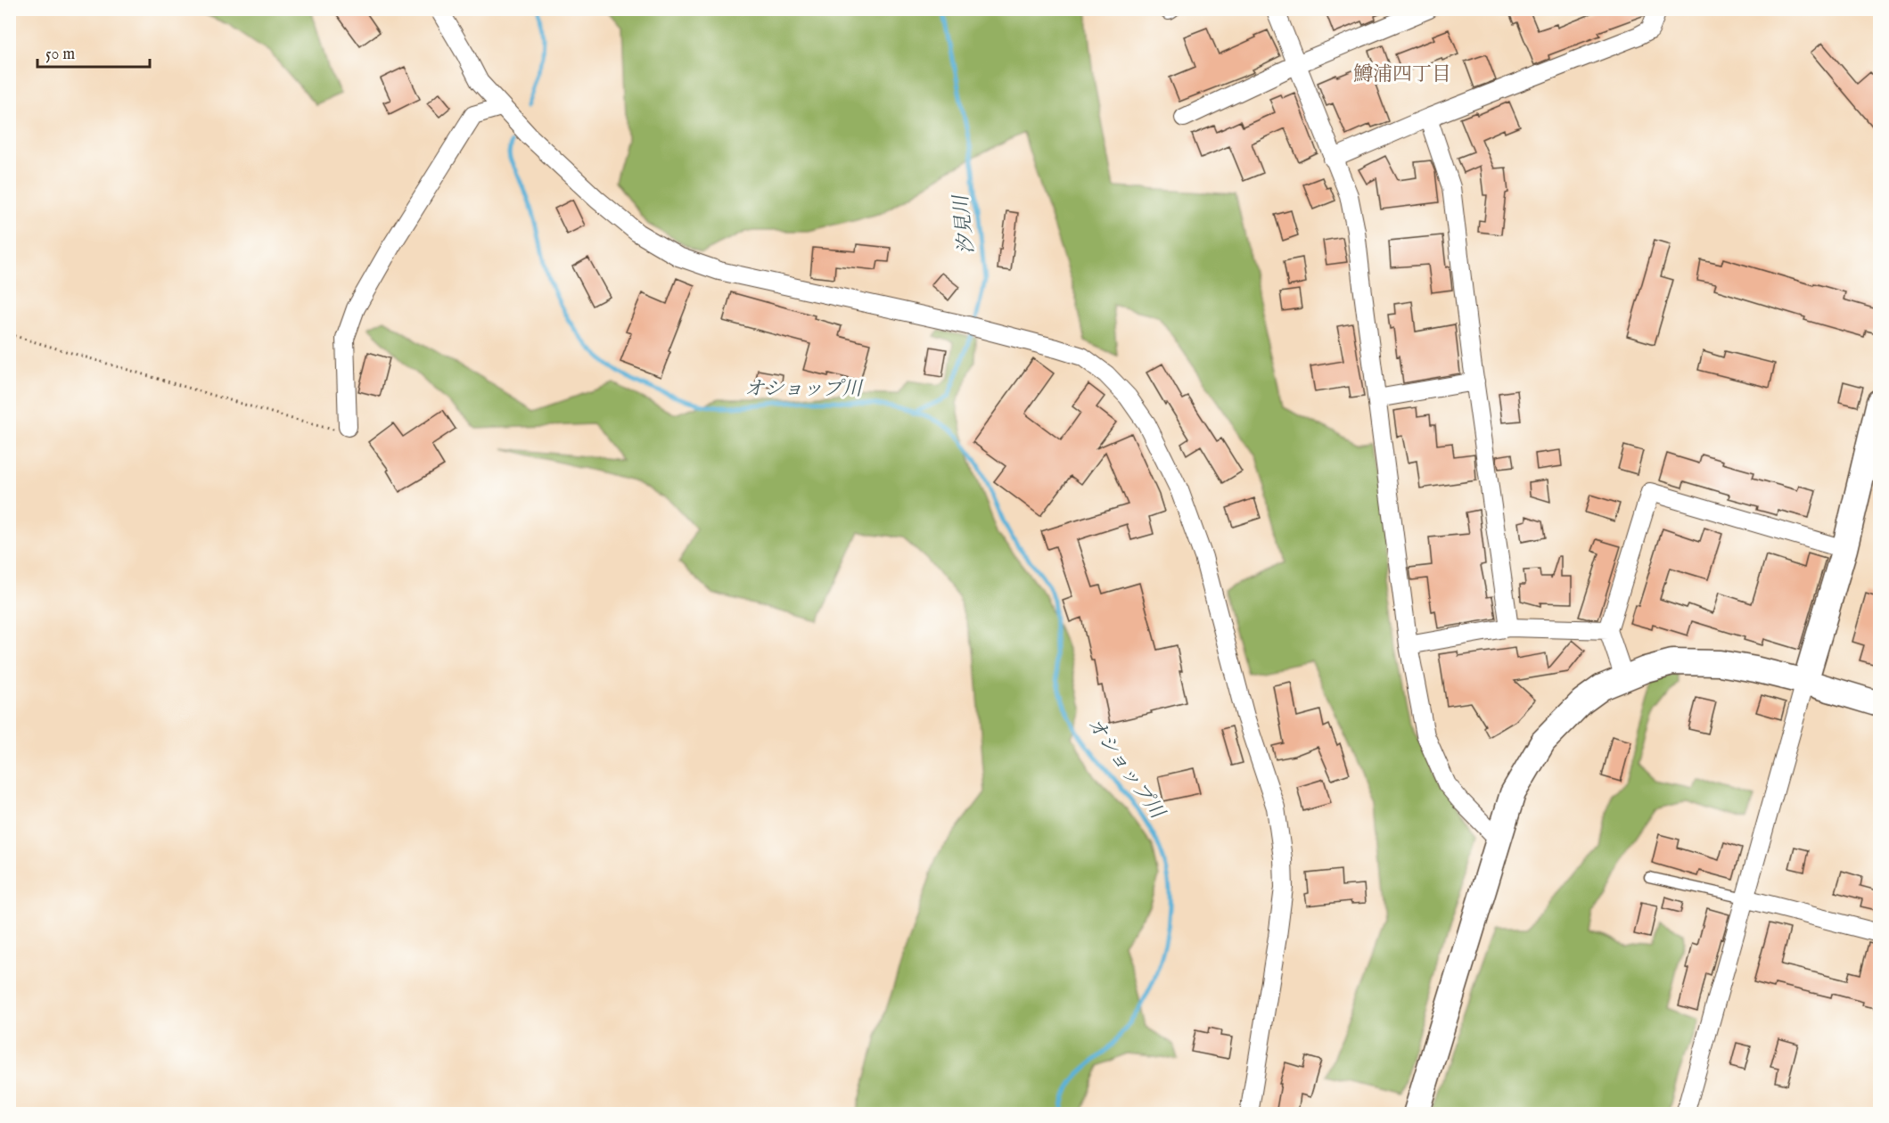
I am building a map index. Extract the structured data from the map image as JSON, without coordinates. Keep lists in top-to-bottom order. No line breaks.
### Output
{"districts":["鱒浦四丁目"],"water":["汐見川","オショップ川"],"scale_bar":"50 m"}
